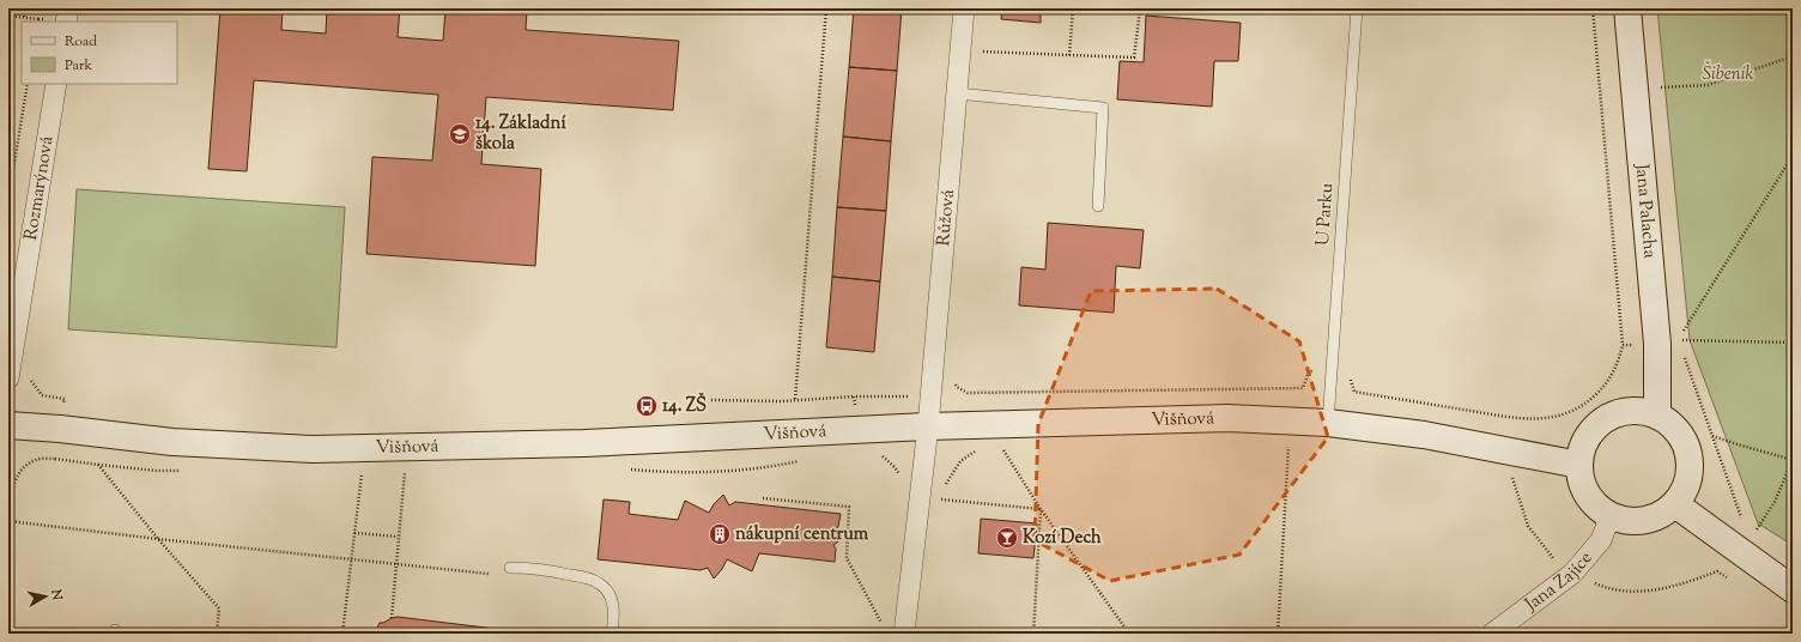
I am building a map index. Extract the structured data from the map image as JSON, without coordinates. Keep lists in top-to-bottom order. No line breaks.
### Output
{"streets":{"street":["Rozmarýnová","Jana Palacha","Růžová","Višňová","Jana Zajíce"],"lane":["U Parku"]},"crossings":[["Jana Palacha","Višňová"],["Jana Palacha","Jana Zajíce"],["U Parku","Višňová"],["Růžová","Višňová"],["Višňová","Jana Zajíce"]],"parks":["Šibeník"],"places":{"school or university":["14. Základní škola"],"bus stop":["14. ZŠ"],"building":["nákupní centrum"],"bar":["Kozí Dech"]},"legend":["Road","Park"],"north":"right"}
